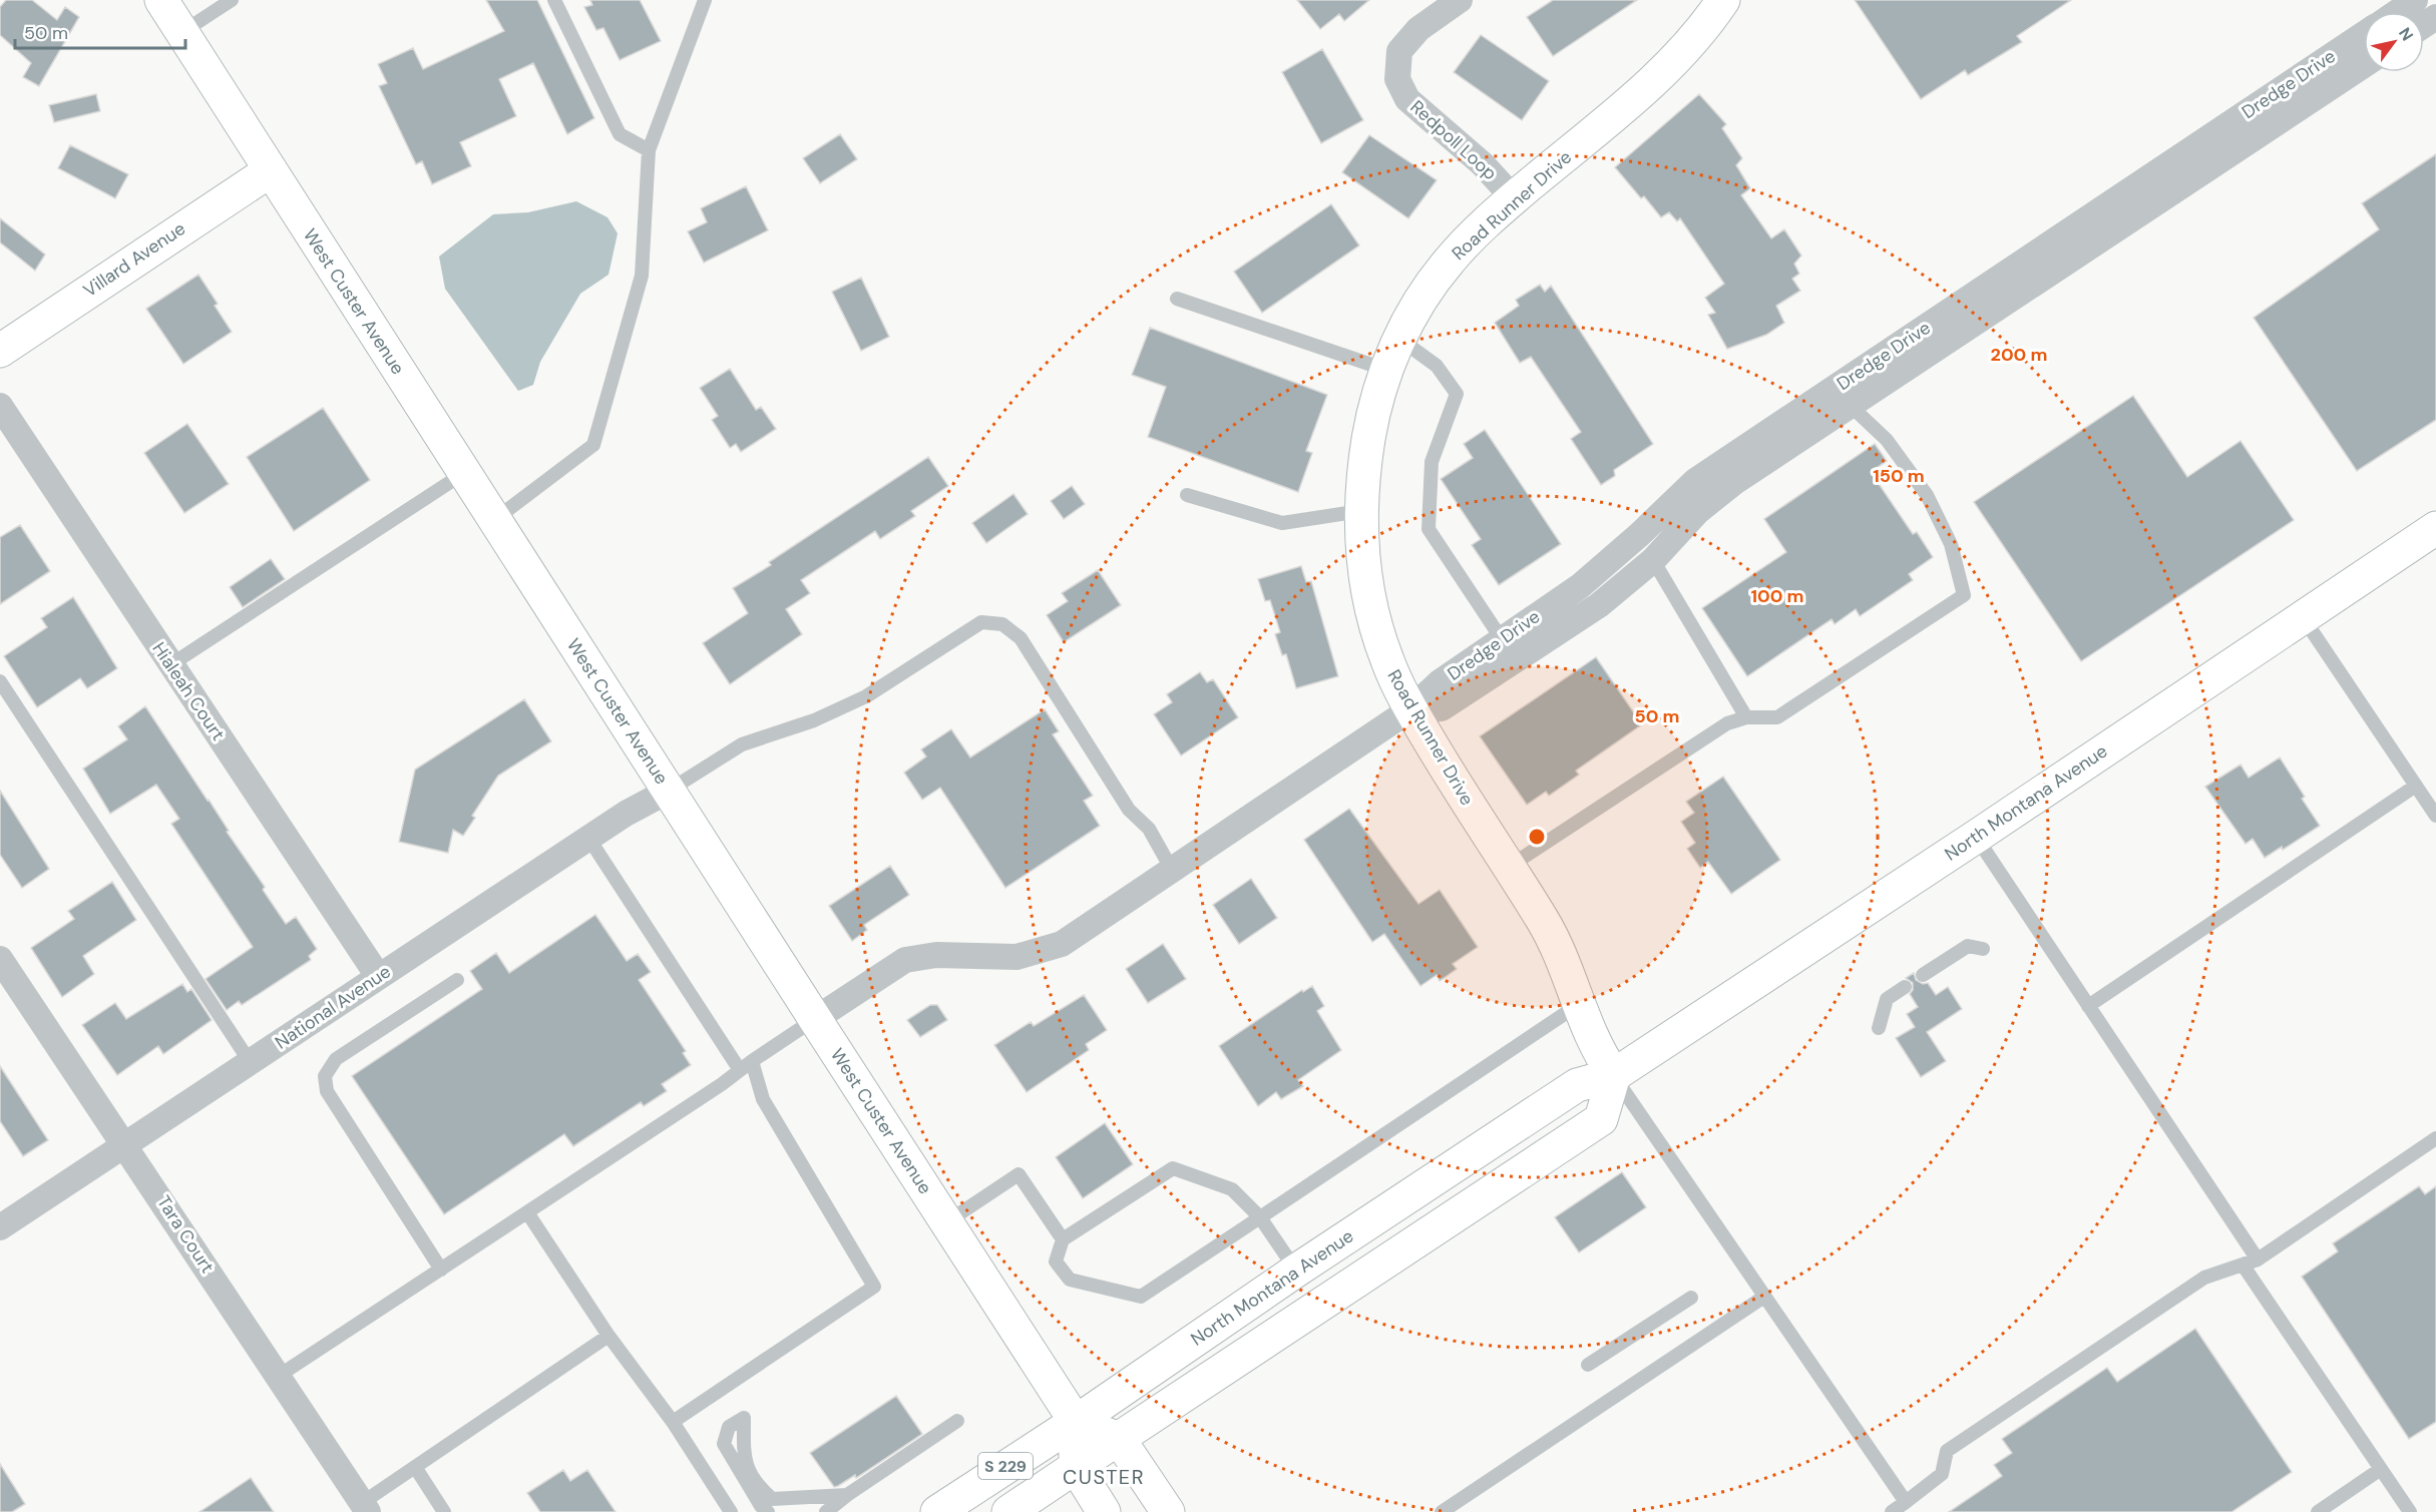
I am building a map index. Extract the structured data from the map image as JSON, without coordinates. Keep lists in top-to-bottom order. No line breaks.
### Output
{"streets":{"main road":["Road Runner Drive","Villard Avenue","West Custer Avenue","North Montana Avenue","S 229"],"street":["Dredge Drive","Redpoll Loop","Hialeah Court","National Avenue","Tara Court"]},"crossings":[["Dredge Drive","Road Runner Drive"],["Dredge Drive","West Custer Avenue"],["Redpoll Loop","Road Runner Drive"],["Road Runner Drive","North Montana Avenue"],["Road Runner Drive","S 229"],["Villard Avenue","West Custer Avenue"],["West Custer Avenue","North Montana Avenue"],["West Custer Avenue","National Avenue"],["Hialeah Court","National Avenue"],["North Montana Avenue","S 229"],["National Avenue","Tara Court"]],"districts":["CUSTER"],"scale_bar":"50 m","north":"top right","rings":["200 m","150 m","100 m","50 m"]}
